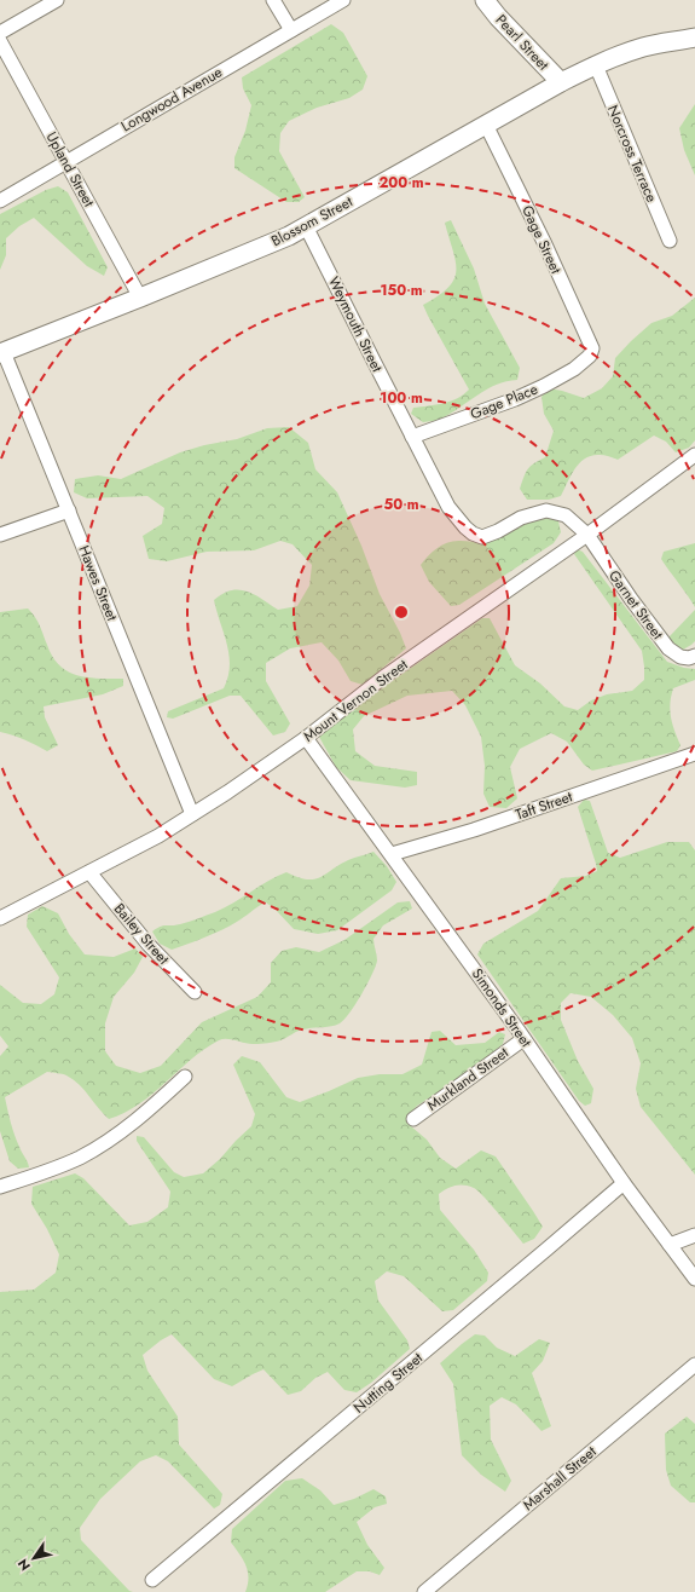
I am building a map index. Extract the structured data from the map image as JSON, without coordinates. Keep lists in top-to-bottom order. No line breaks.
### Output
{"streets":{"street":["Pearl Street","Longwood Avenue","Norcross Terrace","Upland Street","Blossom Street","Gage Street","Weymouth Street","Gage Place","Hawes Street","Garnet Street","Mount Vernon Street","Taft Street","Bailey Street","Simonds Street","Murkland Street","Nutting Street","Marshall Street"]},"crossings":[["Pearl Street","Blossom Street"],["Longwood Avenue","Upland Street"],["Norcross Terrace","Blossom Street"],["Upland Street","Blossom Street"],["Blossom Street","Gage Street"],["Blossom Street","Weymouth Street"],["Blossom Street","Hawes Street"],["Gage Street","Gage Place"],["Weymouth Street","Gage Place"],["Weymouth Street","Garnet Street"],["Weymouth Street","Mount Vernon Street"],["Hawes Street","Mount Vernon Street"],["Garnet Street","Mount Vernon Street"],["Mount Vernon Street","Bailey Street"],["Mount Vernon Street","Simonds Street"],["Taft Street","Simonds Street"],["Simonds Street","Murkland Street"],["Simonds Street","Nutting Street"]],"north":"bottom left","rings":["200 m","150 m","100 m","50 m"]}
